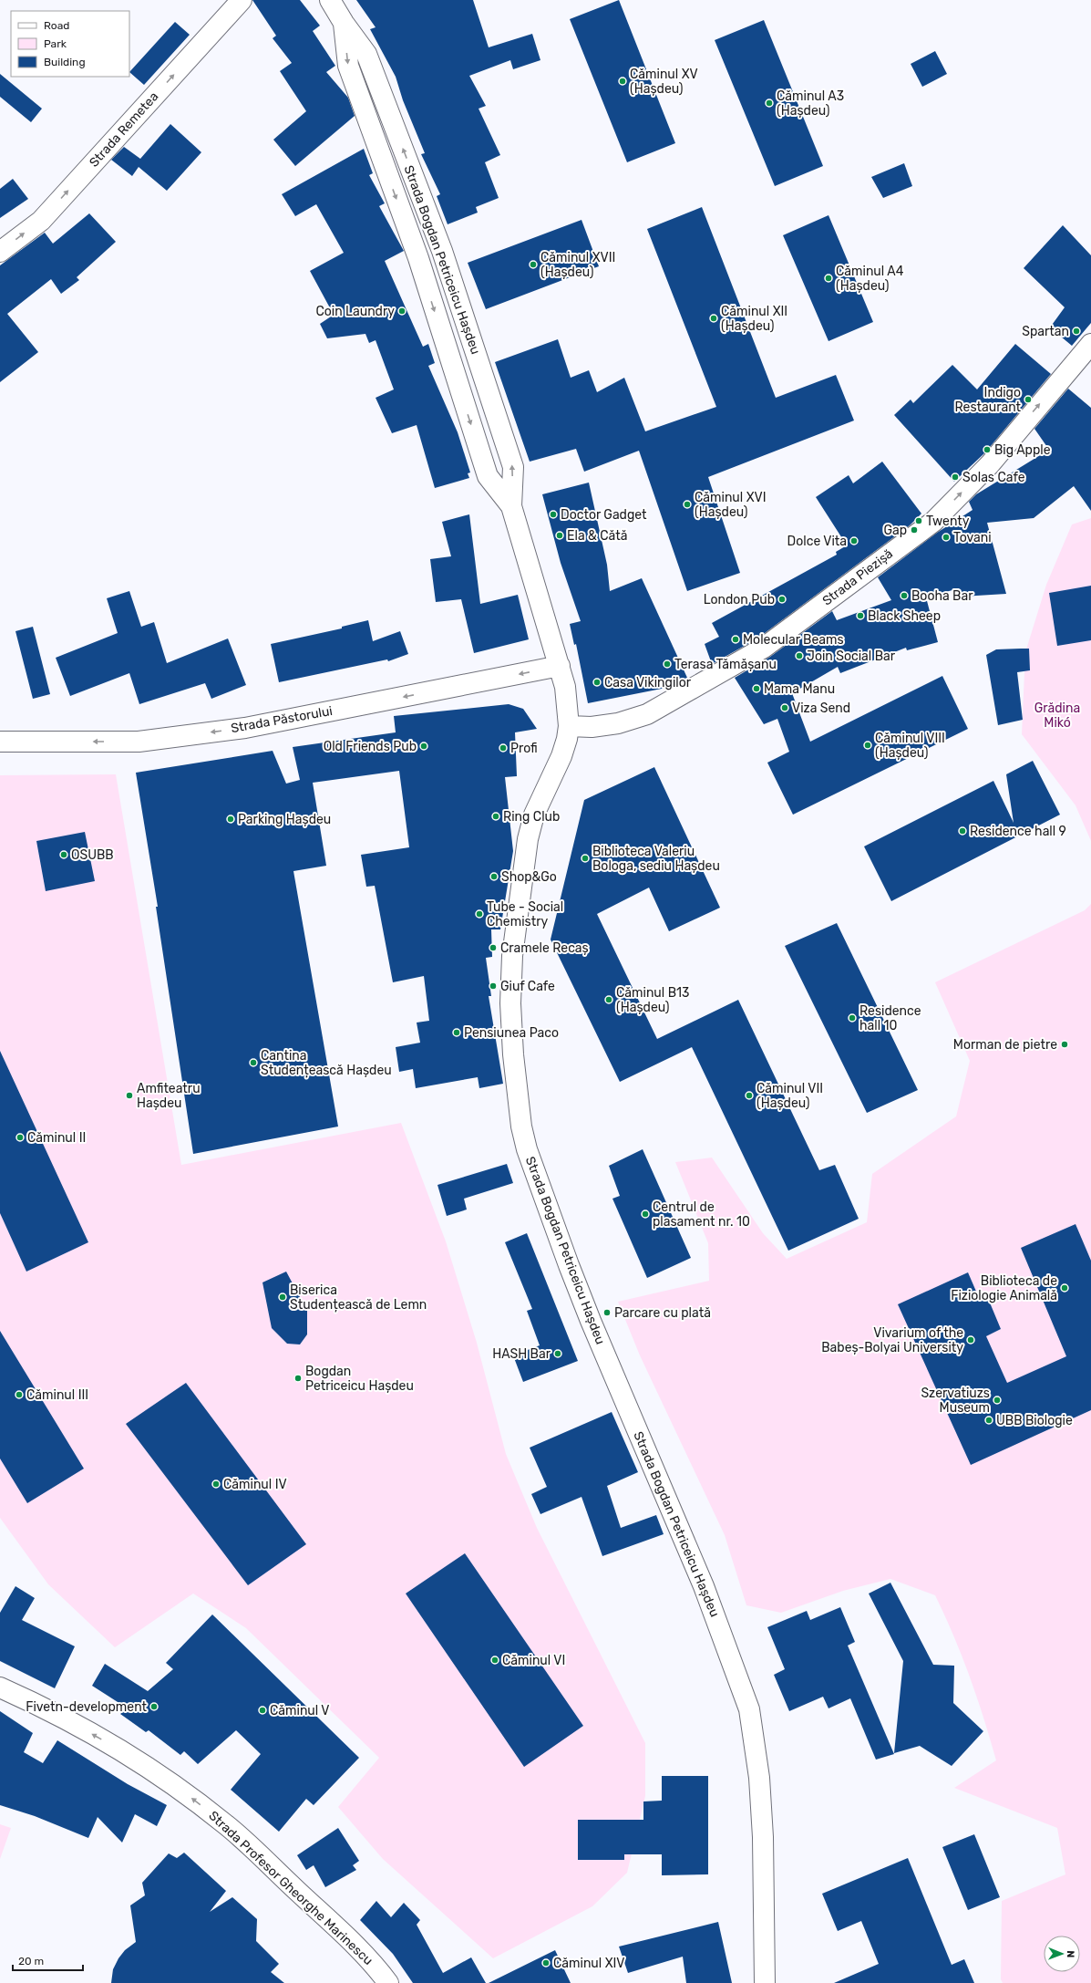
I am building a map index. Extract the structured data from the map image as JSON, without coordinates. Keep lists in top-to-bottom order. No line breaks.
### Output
{"streets":{"street":["Strada Remetea","Strada Bogdan Petriceicu Hașdeu","Strada Piezișă","Strada Păstorului","Strada Profesor Gheorghe Marinescu"]},"crossings":[["Strada Bogdan Petriceicu Hașdeu","Strada Piezișă"],["Strada Bogdan Petriceicu Hașdeu","Strada Păstorului"]],"one_way":["Strada Remetea","Strada Piezișă","Strada Păstorului","Strada Profesor Gheorghe Marinescu"],"parks":["Grădina Mikó"],"places":["Căminul XV (Hașdeu)","Căminul A3 (Hașdeu)","Căminul XVII (Hașdeu)","Căminul A4 (Hașdeu)","Coin Laundry","Căminul XII (Hașdeu)","Spartan","Indigo Restaurant","Big Apple","Solas Cafe","Căminul XVI (Hașdeu)","Doctor Gadget","Twenty","Gap","Ela & Cătă","Tovani","Dolce Vita","Booha Bar","London Pub","Black Sheep","Molecular Beams","Join Social Bar","Terasa Tămășanu","Casa Vikingilor","Mama Manu","Viza Send","Căminul VIII (Hașdeu)","Old Friends Pub","Profi","Ring Club","Parking Hașdeu","Residence hall 9","OSUBB","Biblioteca Valeriu Bologa, sediu Hașdeu","Shop&Go","Tube - Social Chemistry","Cramele Recaș","Giuf Cafe","Căminul B13 (Hașdeu)","Residence hall 10","Pensiunea Paco","Morman de pietre","Cantina Studențească Hașdeu","Amfiteatru Hașdeu","Căminul VII (Hașdeu)","Căminul II","Centrul de plasament nr. 10","Biblioteca de Fiziologie Animală","Biserica Studențească de Lemn","Parcare cu plată","Vivarium of the Babeș-Bolyai University","HASH Bar","Bogdan Petriceicu Hașdeu","Căminul III","Szervatiuzs Museum","UBB Biologie","Căminul IV","Căminul VI","Fivetn-development","Căminul V","Căminul XIV"],"legend":["Road","Park","Building"],"scale_bar":"20 m","north":"right"}
